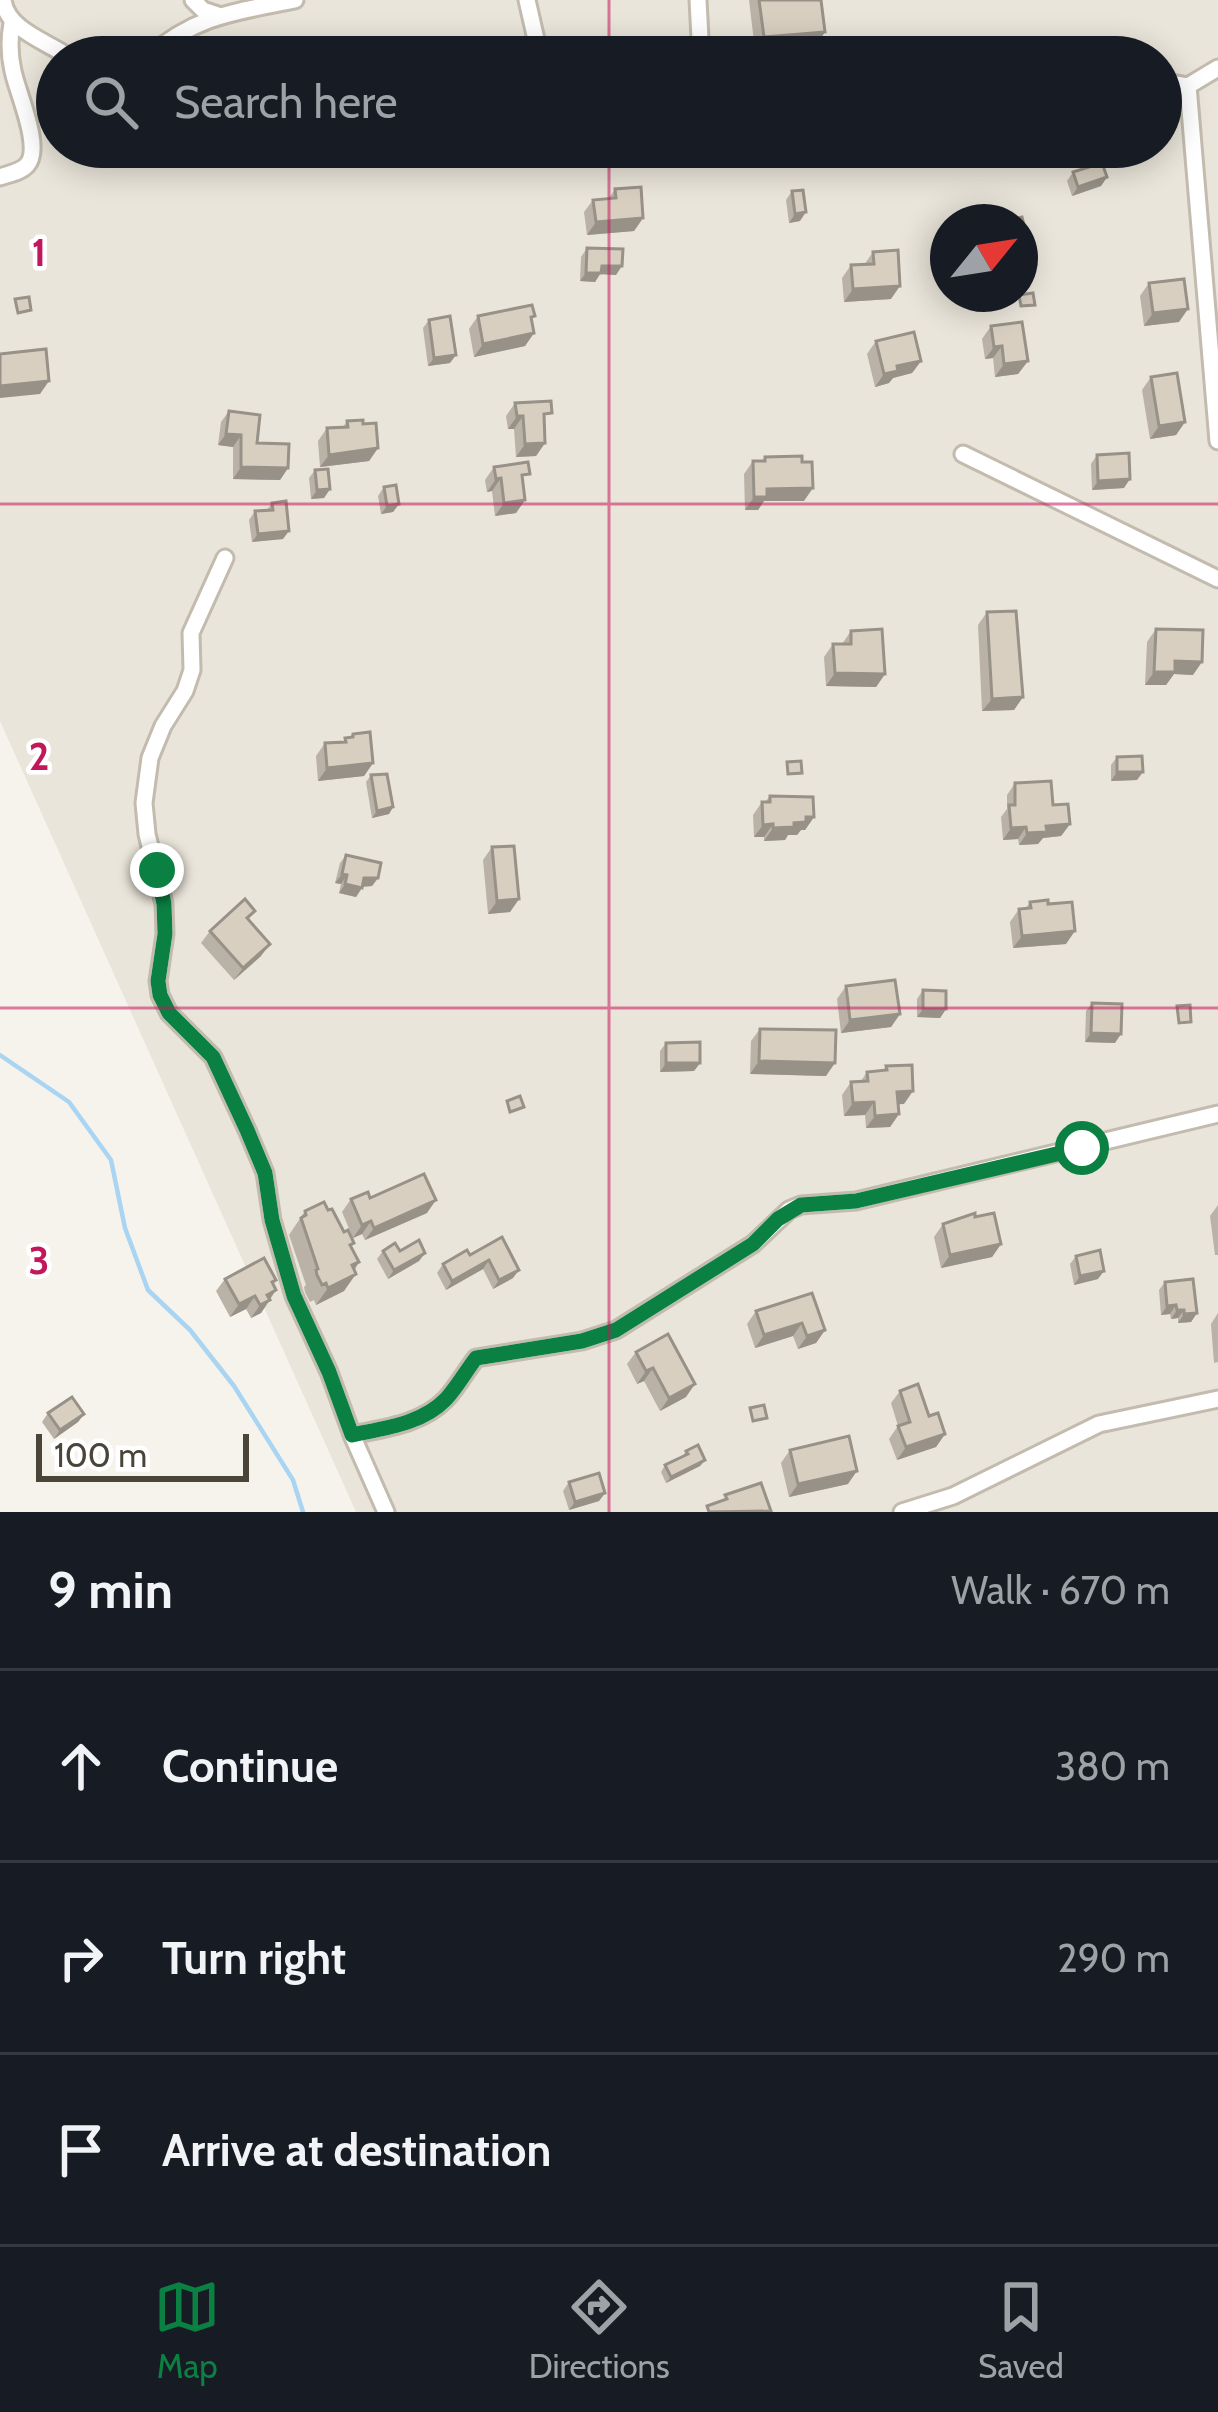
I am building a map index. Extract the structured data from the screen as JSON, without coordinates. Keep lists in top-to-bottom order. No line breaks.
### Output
{"scale_bar":"100 m","north":"top right","page":{"search":"Search here","scale":"100 m","heading":["9 min","Walk · 670 m"],"list":[["Continue","380 m"],["Turn right","290 m"],"Arrive at destination"],"nav":["Map","Directions","Saved"]},"grid":{"rows":["1","2","3"]}}
